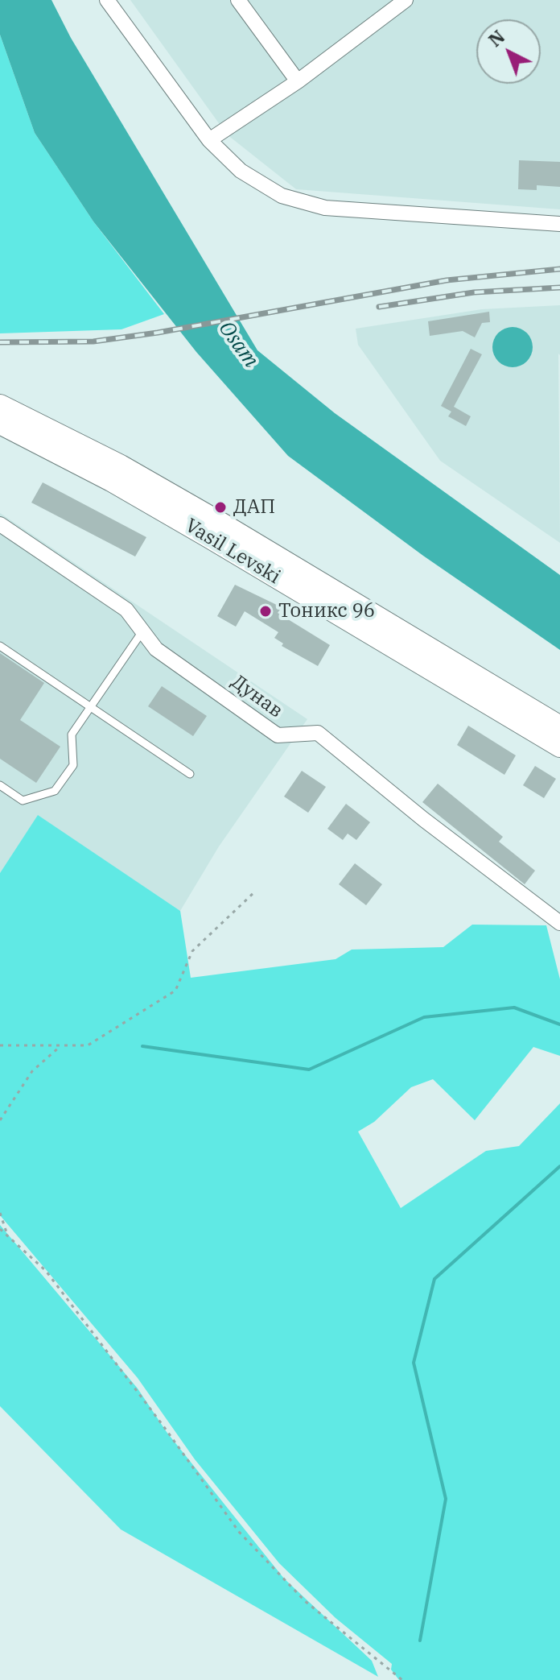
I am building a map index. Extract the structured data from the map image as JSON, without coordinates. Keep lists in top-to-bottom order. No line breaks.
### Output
{"streets":{"main road":["Vasil Levski"],"street":["Дунав"]},"water":["Osam"],"places":["ДАП","Тоникс 96"],"north":"top left"}
